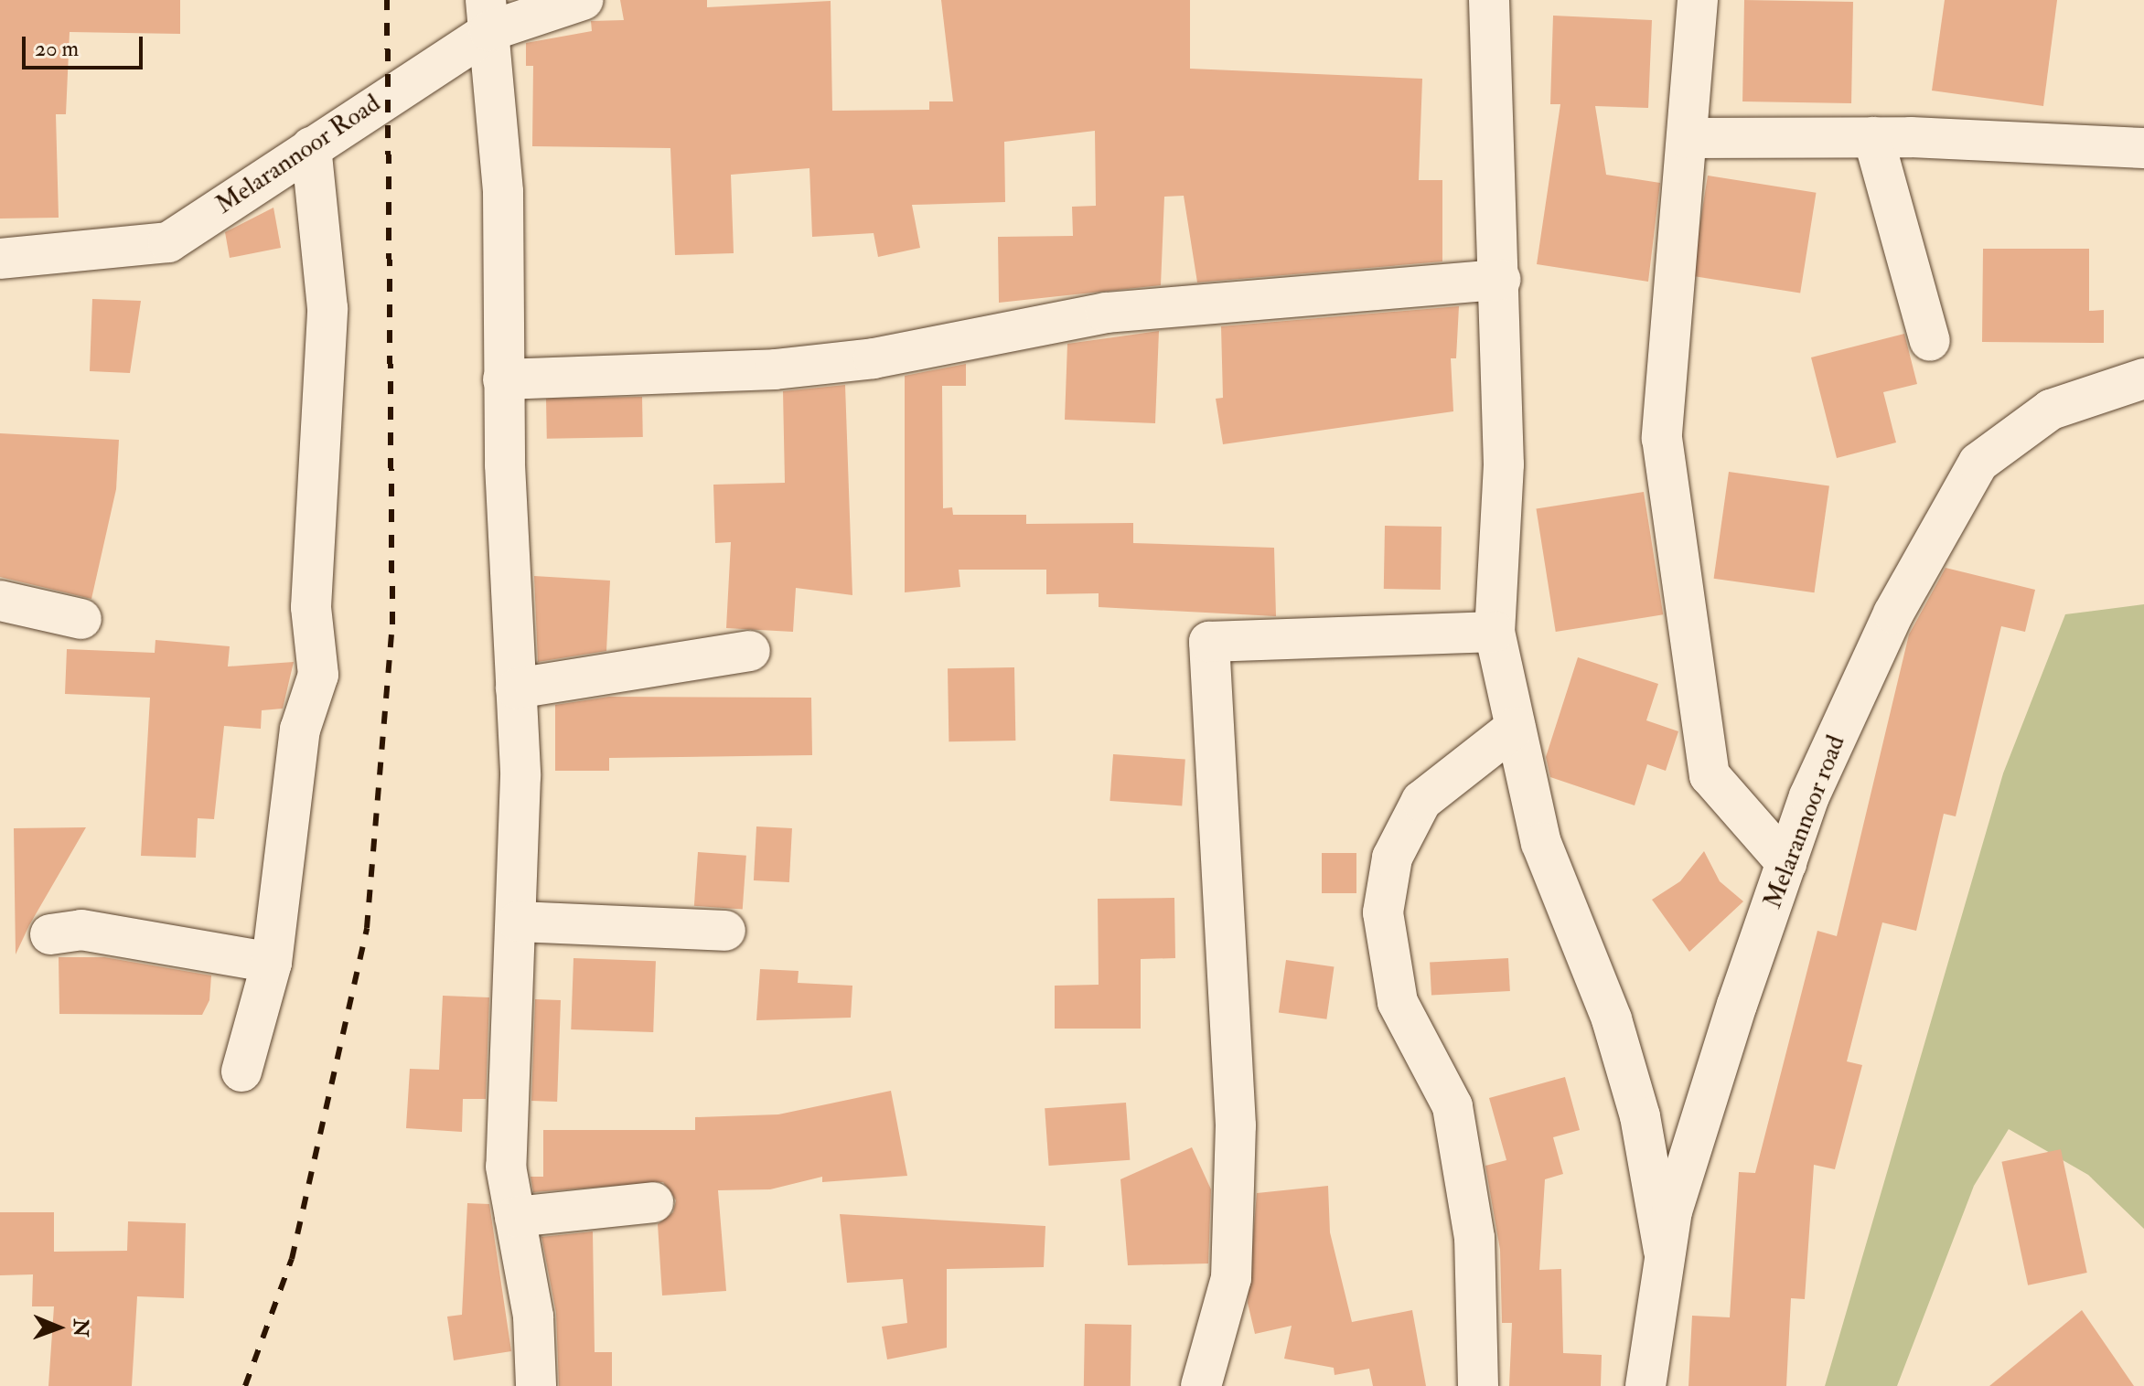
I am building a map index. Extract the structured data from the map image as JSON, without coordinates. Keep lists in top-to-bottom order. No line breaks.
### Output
{"streets":{"street":["Melarannoor Road","Melarannoor road"]},"scale_bar":"20 m","north":"right"}
